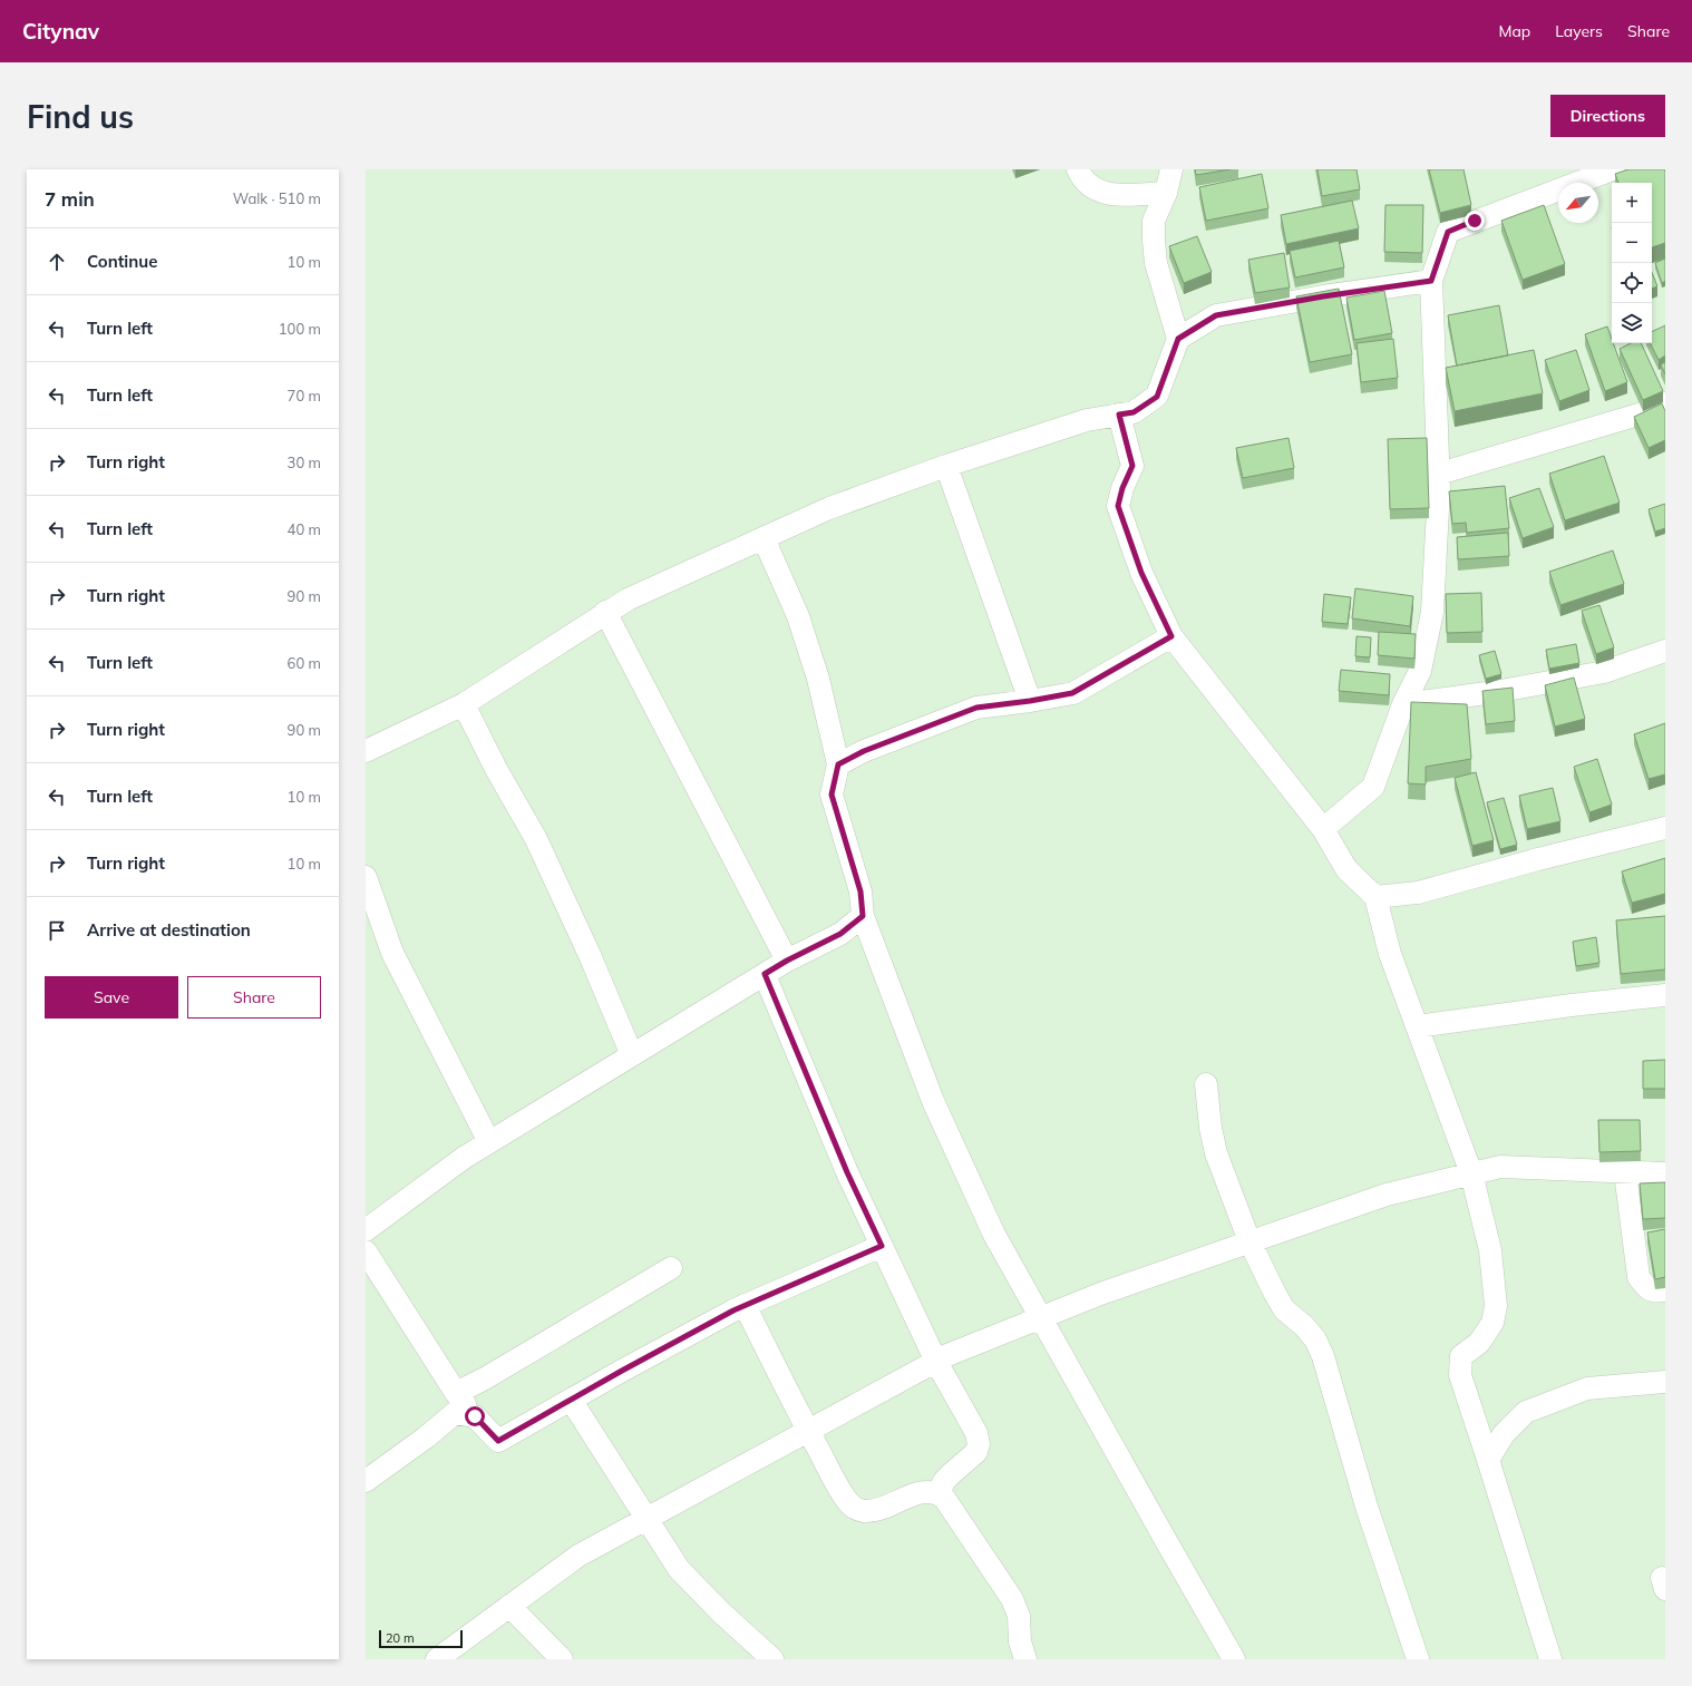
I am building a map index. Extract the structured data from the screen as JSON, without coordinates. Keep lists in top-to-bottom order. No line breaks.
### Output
{"scale_bar":"20 m","north":"bottom left","page":{"header":"Citynav","nav":["Map","Layers","Share"],"buttons":["Directions",["Save","Share"]],"title":"Find us","heading":["7 min","Walk · 510 m"],"map_buttons":["+","−"],"list":[["Continue","10 m"],["Turn left","100 m"],["Turn left","70 m"],["Turn right","30 m"],["Turn left","40 m"],["Turn right","90 m"],["Turn left","60 m"],["Turn right","90 m"],["Turn left","10 m"],["Turn right","10 m"],"Arrive at destination"],"scale":"20 m"}}
